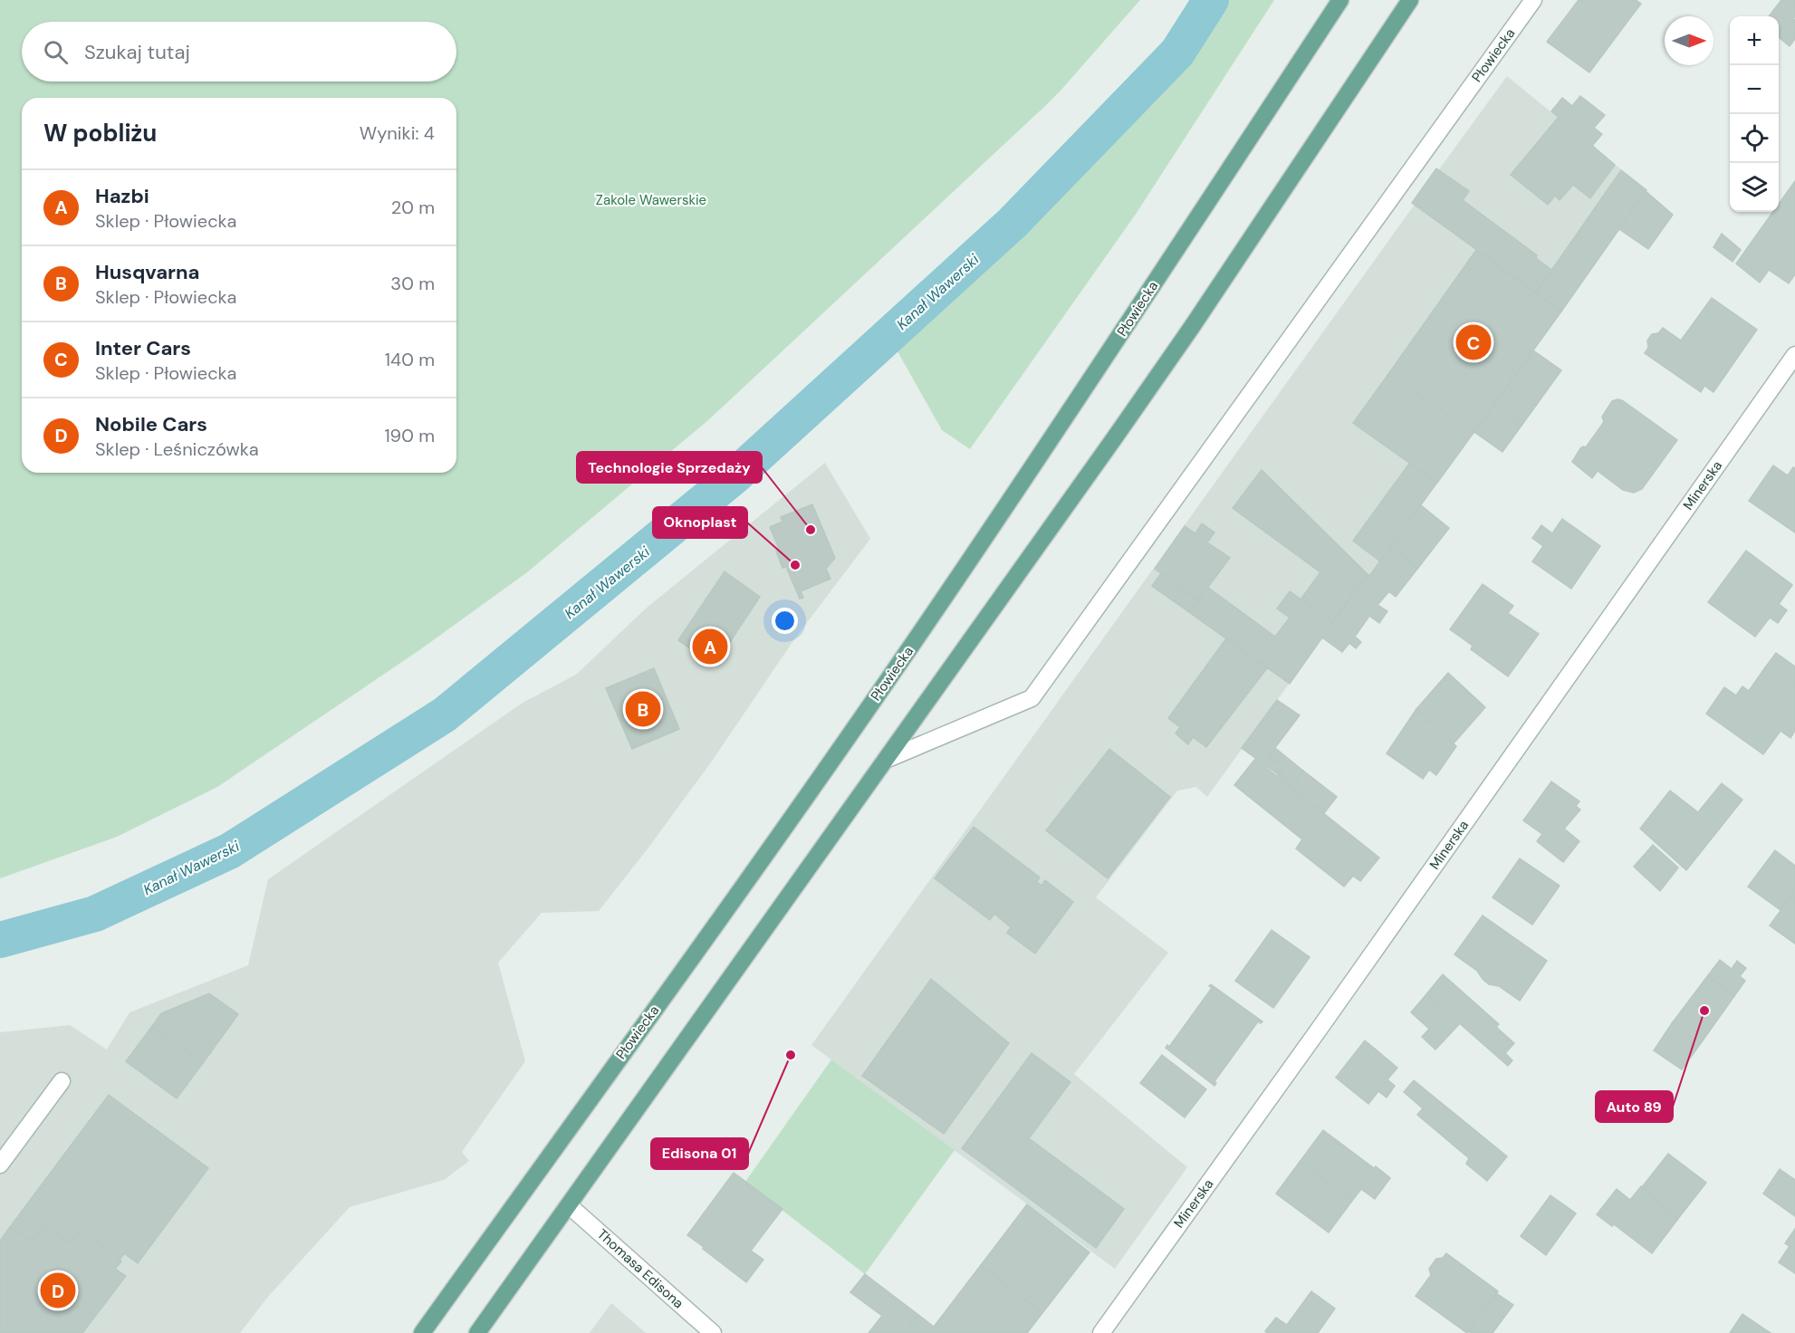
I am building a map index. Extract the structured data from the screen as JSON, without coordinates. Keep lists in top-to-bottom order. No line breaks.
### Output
{"streets":{"main road":["Płowiecka"],"street":["Minerska","Thomasa Edisona"]},"water":["Kanał Wawerski"],"parks":["Zakole Wawerskie"],"places":["Technologie Sprzedaży","Oknoplast","Auto 89","Edisona 01"],"north":"right","page":{"map_buttons":["+","−"],"search":"Szukaj tutaj","heading":["W pobliżu","Wyniki: 4"],"list":[{"mark":"A","name":"Hazbi","note":"Sklep · Płowiecka","value":"20 m"},{"mark":"B","name":"Husqvarna","note":"Sklep · Płowiecka","value":"30 m"},{"mark":"C","name":"Inter Cars","note":"Sklep · Płowiecka","value":"140 m"},{"mark":"D","name":"Nobile Cars","note":"Sklep · Leśniczówka","value":"190 m"}],"pins":["C","A","B","D"]}}
